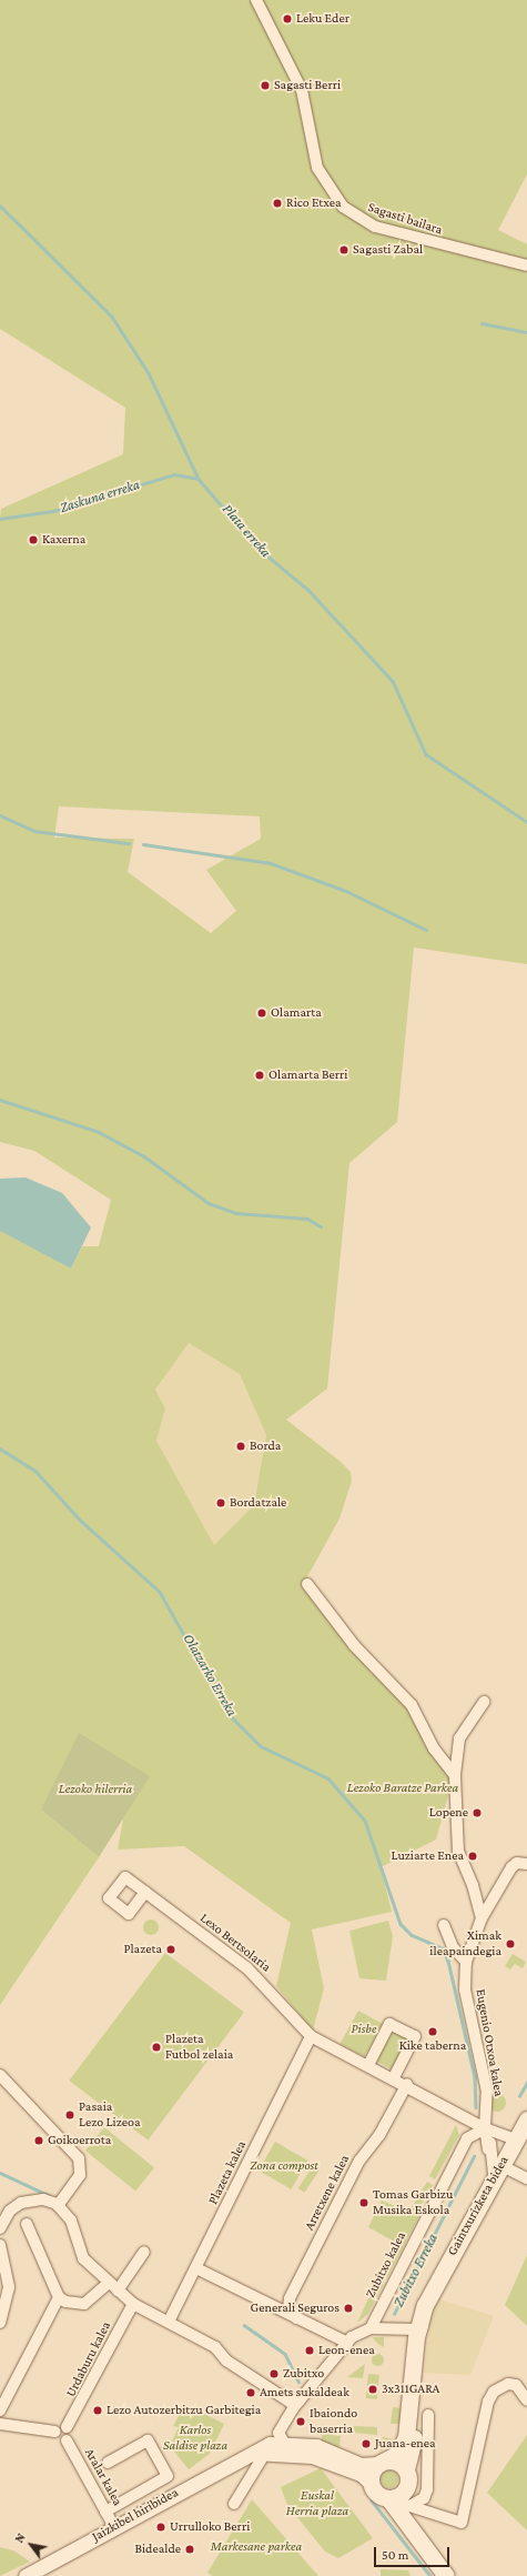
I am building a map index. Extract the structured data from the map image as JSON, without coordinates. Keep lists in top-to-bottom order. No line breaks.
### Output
{"streets":{"main road":["Gaintxurizketa bidea"],"street":["Sagasti bailara","Lexo Bertsolaria","Eugenio Otxoa kalea","Plazeta kalea","Arretxene kalea","Zubitxo kalea","Urdaburu kalea","Aralar kalea","Jaizkibel hiribidea"]},"crossings":[["Lexo Bertsolaria","Eugenio Otxoa kalea"],["Lexo Bertsolaria","Plazeta kalea"],["Lexo Bertsolaria","Arretxene kalea"],["Lexo Bertsolaria","Gaintxurizketa bidea"],["Lexo Bertsolaria","Zubitxo kalea"],["Eugenio Otxoa kalea","Gaintxurizketa bidea"],["Eugenio Otxoa kalea","Zubitxo kalea"],["Aralar kalea","Jaizkibel hiribidea"]],"water":["Zaskuna erreka","Plata erreka","Olatzarko Erreka","Zubitxo Erreka"],"parks":["Lezoko Baratze Parkea","Lezoko hilerria","Pisbe","Zona compost","Karlos Saldise plaza","Euskal Herria plaza","Markesane parkea"],"places":["Leku Eder","Sagasti Berri","Rico Etxea","Sagasti Zabal","Kaxerna","Olamarta","Olamarta Berri","Borda","Bordatzale","Lopene","Luziarte Enea","Ximak ileapaindegia","Plazeta","Kike taberna","Plazeta Futbol zelaia","Pasaia Lezo Lizeoa","Goikoerrota","Tomas Garbizu Musika Eskola","Generali Seguros","Leon-enea","Zubitxo","3x311GARA","Amets sukaldeak","Lezo Autozerbitzu Garbitegia","Ibaiondo baserria","Juana-enea","Urrulloko Berri","Bidealde"],"scale_bar":"50 m","north":"top left"}
